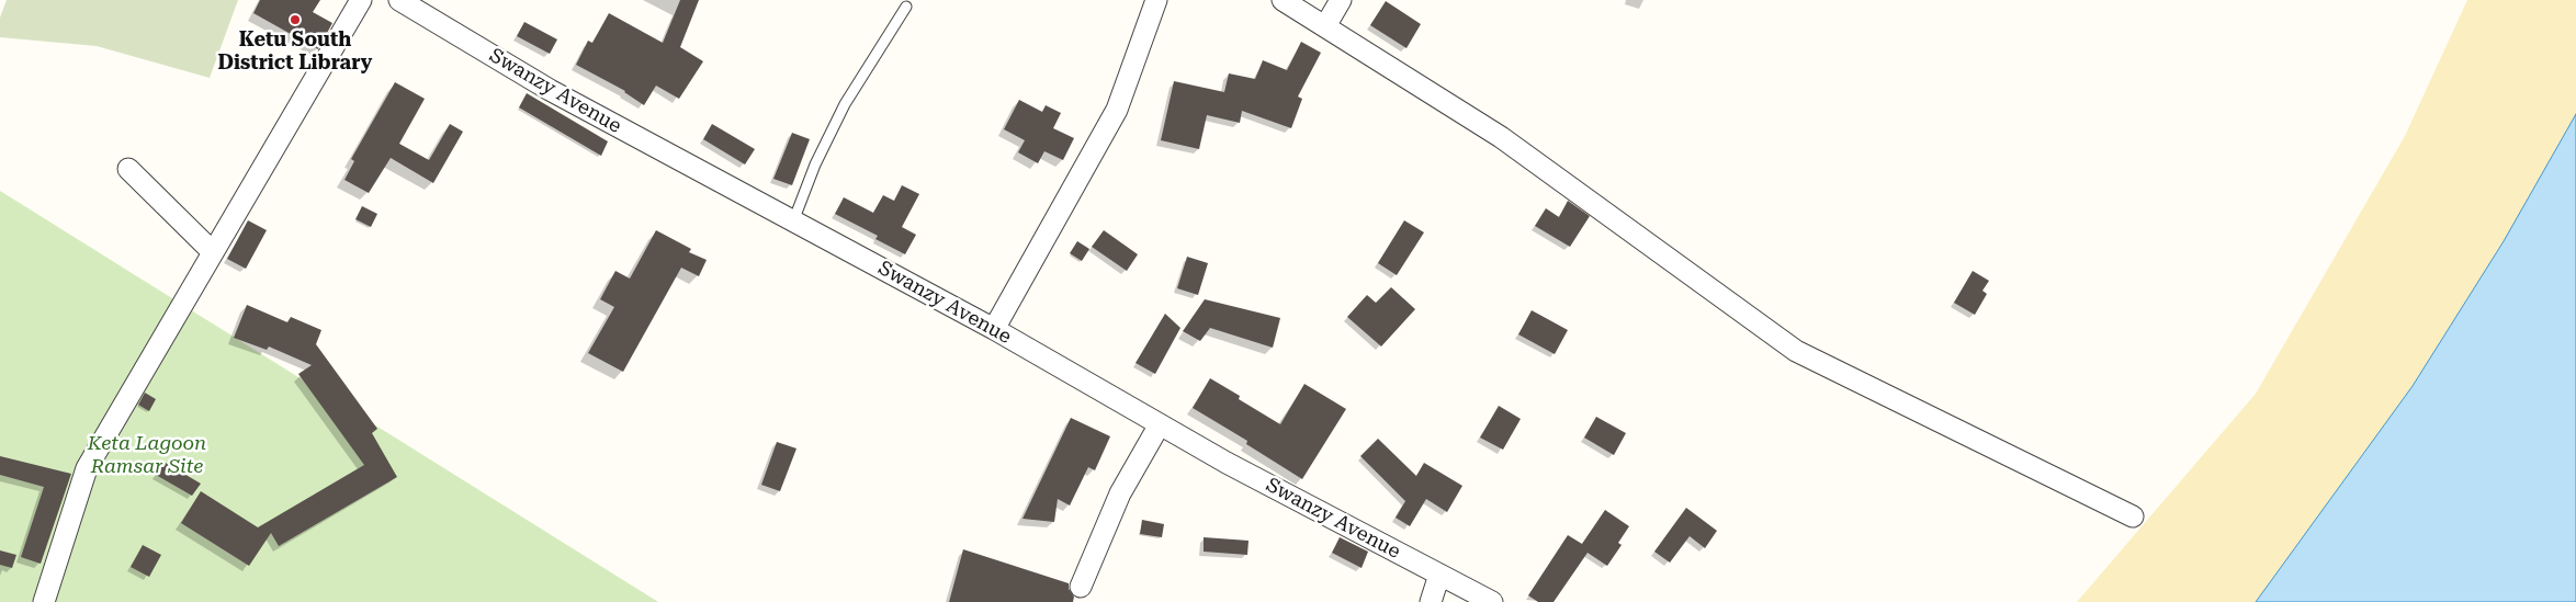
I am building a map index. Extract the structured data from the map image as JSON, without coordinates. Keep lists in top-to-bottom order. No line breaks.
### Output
{"streets":{"street":["Swanzy Avenue"]},"parks":["Keta Lagoon Ramsar Site"],"places":["Ketu South District Library"]}
